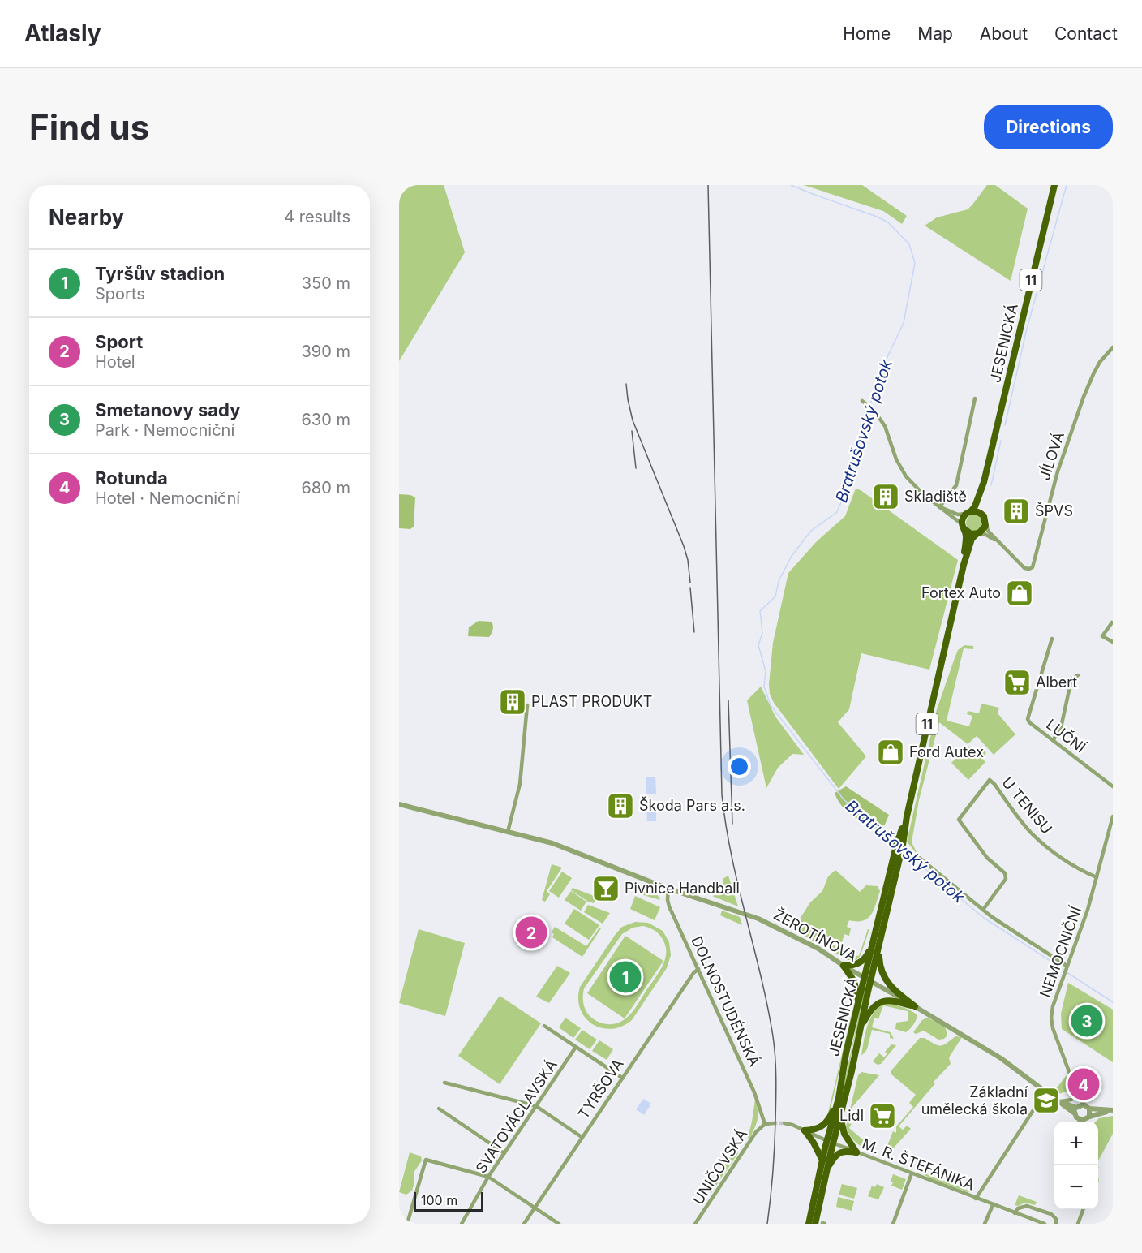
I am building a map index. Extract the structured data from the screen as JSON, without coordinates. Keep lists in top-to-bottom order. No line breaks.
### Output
{"streets":{"main road":["11","JESENICKÁ"],"street":["JÍLOVÁ","LUČNÍ","U TENISU","ŽEROTÍNOVA","NEMOCNIČNÍ","DOLNOSTUDÉNSKÁ","TYRŠOVA","SVATOVÁCLAVSKÁ","M. R. ŠTEFÁNIKA","UNIČOVSKÁ"]},"crossings":[["JESENICKÁ","JÍLOVÁ"],["JESENICKÁ","ŽEROTÍNOVA"],["JESENICKÁ","M. R. ŠTEFÁNIKA"],["U TENISU","NEMOCNIČNÍ"],["ŽEROTÍNOVA","NEMOCNIČNÍ"],["ŽEROTÍNOVA","DOLNOSTUDÉNSKÁ"],["DOLNOSTUDÉNSKÁ","TYRŠOVA"],["DOLNOSTUDÉNSKÁ","UNIČOVSKÁ"]],"water":["Bratrušovský potok"],"places":{"building":["Skladiště","ŠPVS","PLAST PRODUKT","Škoda Pars a.s."],"shop":["Fortex Auto","Ford Autex"],"supermarket":["Albert","Lidl"],"bar":["Pivnice Handball"],"school or university":["Základní umělecká škola"]},"scale_bar":"100 m","page":{"header":"Atlasly","nav":["Home","Map","About","Contact"],"buttons":"Directions","title":"Find us","heading":["Nearby","4 results"],"list":[{"mark":"1","name":"Tyršův stadion","note":"Sports","value":"350 m"},{"mark":"2","name":"Sport","note":"Hotel","value":"390 m"},{"mark":"3","name":"Smetanovy sady","note":"Park · Nemocniční","value":"630 m"},{"mark":"4","name":"Rotunda","note":"Hotel · Nemocniční","value":"680 m"}],"pins":["2","1","3","4"],"map_buttons":["+","−"],"scale":"100 m"}}
